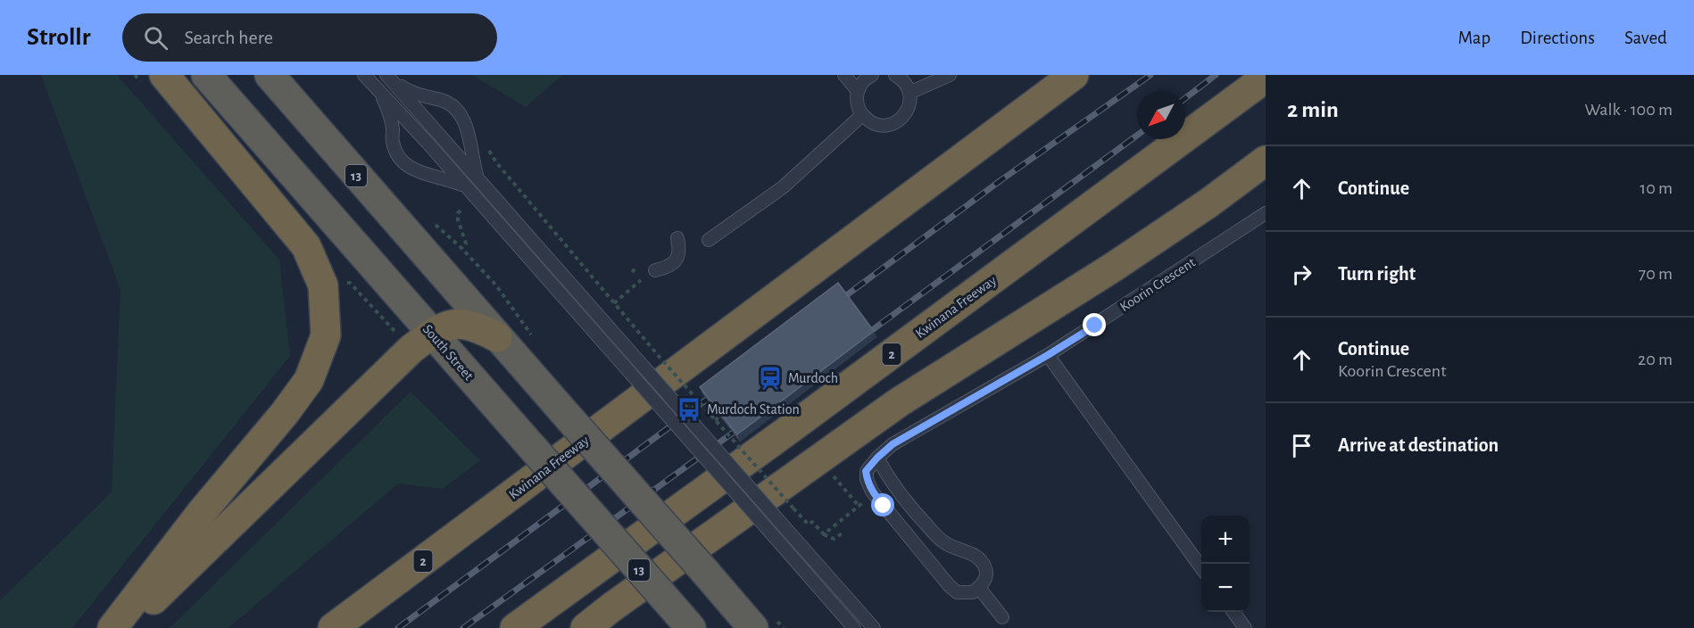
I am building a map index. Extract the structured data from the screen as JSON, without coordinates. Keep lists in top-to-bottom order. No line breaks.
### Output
{"streets":{"highway":["13","Kwinana Freeway","South Street","2"],"lane":["Koorin Crescent"]},"places":{"station":["Murdoch"],"bus stop":["Murdoch Station"]},"north":"bottom left","page":{"header":"Strollr","search":"Search here","nav":["Map","Directions","Saved"],"heading":["2 min","Walk · 100 m"],"list":[["Continue","10 m"],["Turn right","70 m"],["Continue","Koorin Crescent","20 m"],"Arrive at destination"],"map_buttons":["+","−"]}}
